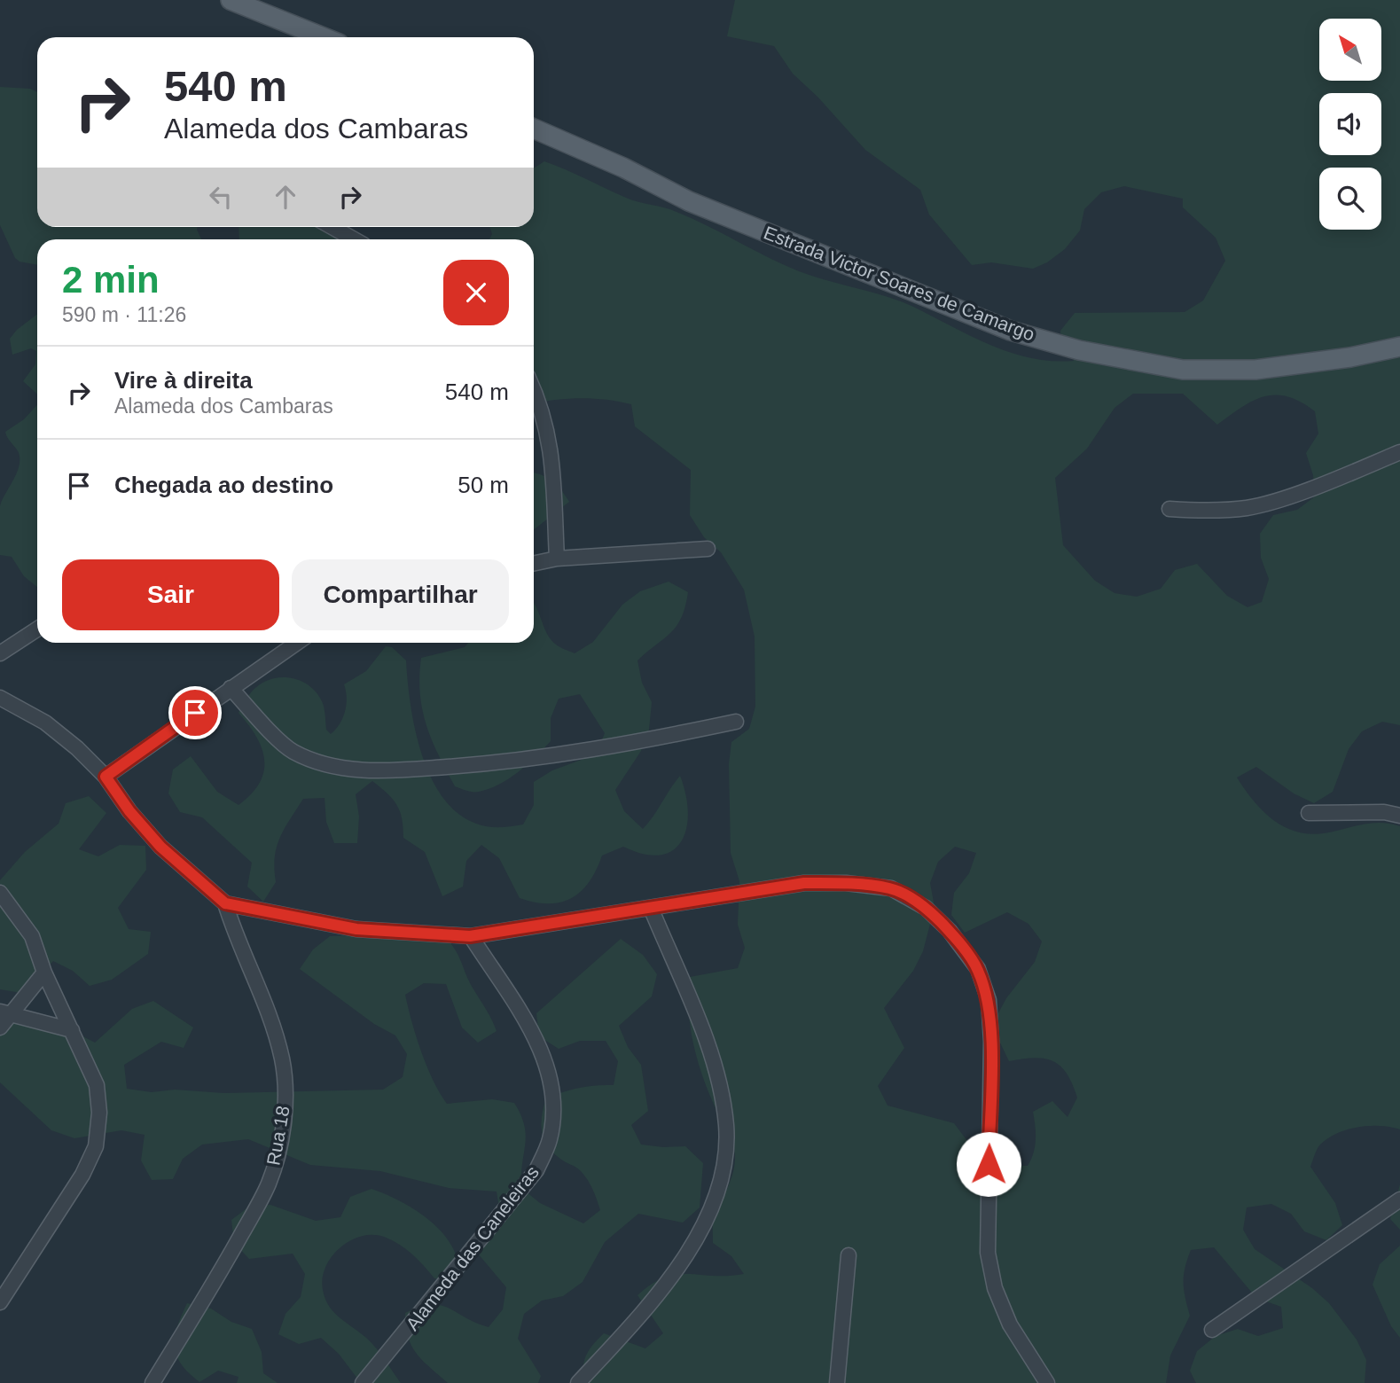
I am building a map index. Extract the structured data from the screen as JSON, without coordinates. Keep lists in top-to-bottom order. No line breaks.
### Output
{"streets":{"main road":["Estrada Victor Soares de Camargo"],"street":["Rua 18","Alameda das Caneleiras"]},"north":"top left","page":{"turn":["540 m","Alameda dos Cambaras"],"heading":["2 min","590 m · 11:26"],"list":[{"name":"Vire à direita","note":"Alameda dos Cambaras","value":"540 m"},{"name":"Chegada ao destino","value":"50 m"}],"buttons":["Sair","Compartilhar"]}}
